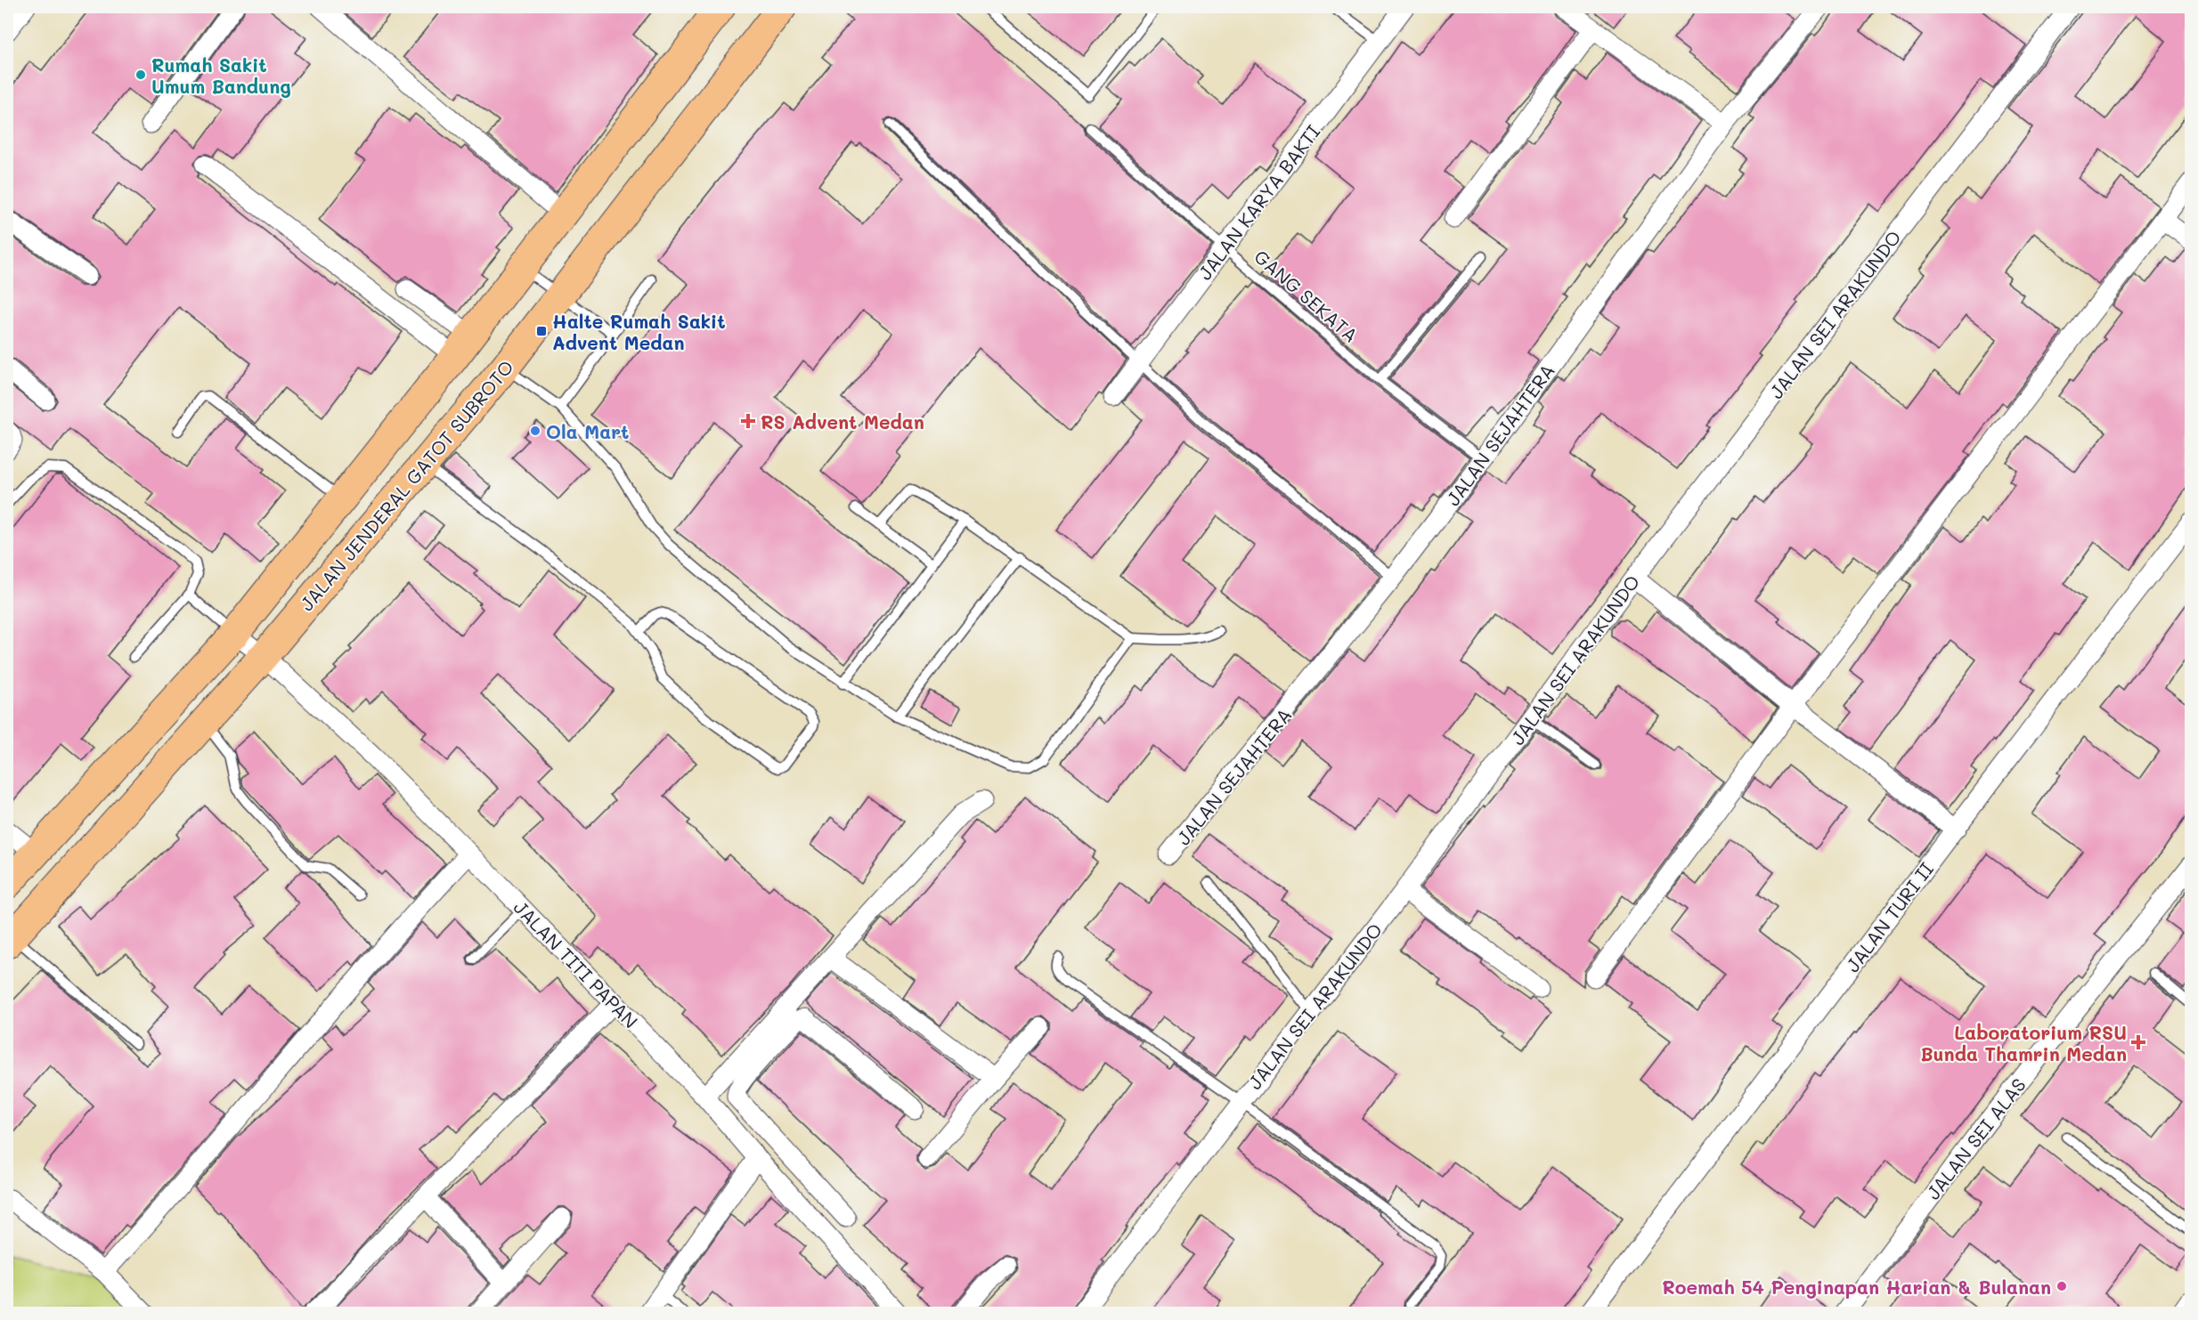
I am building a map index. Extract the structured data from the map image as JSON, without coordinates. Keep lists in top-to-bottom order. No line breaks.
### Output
{"streets":{"main road":["JALAN JENDERAL GATOT SUBROTO"],"street":["JALAN KARYA BAKTI","JALAN SEI ARAKUNDO","JALAN SEJAHTERA","JALAN TURI II","JALAN TITI PAPAN","JALAN SEI ALAS"],"lane":["GANG SEKATA"]},"crossings":[["JALAN KARYA BAKTI","GANG SEKATA"],["GANG SEKATA","JALAN SEJAHTERA"],["JALAN JENDERAL GATOT SUBROTO","JALAN TITI PAPAN"]],"places":{"other":["Rumah Sakit Umum Bandung","Ola Mart","Roemah 54 Penginapan Harian & Bulanan"],"transit":["Halte Rumah Sakit Advent Medan"],"health":["RS Advent Medan","Laboratorium RSU Bunda Thamrin Medan"]}}
